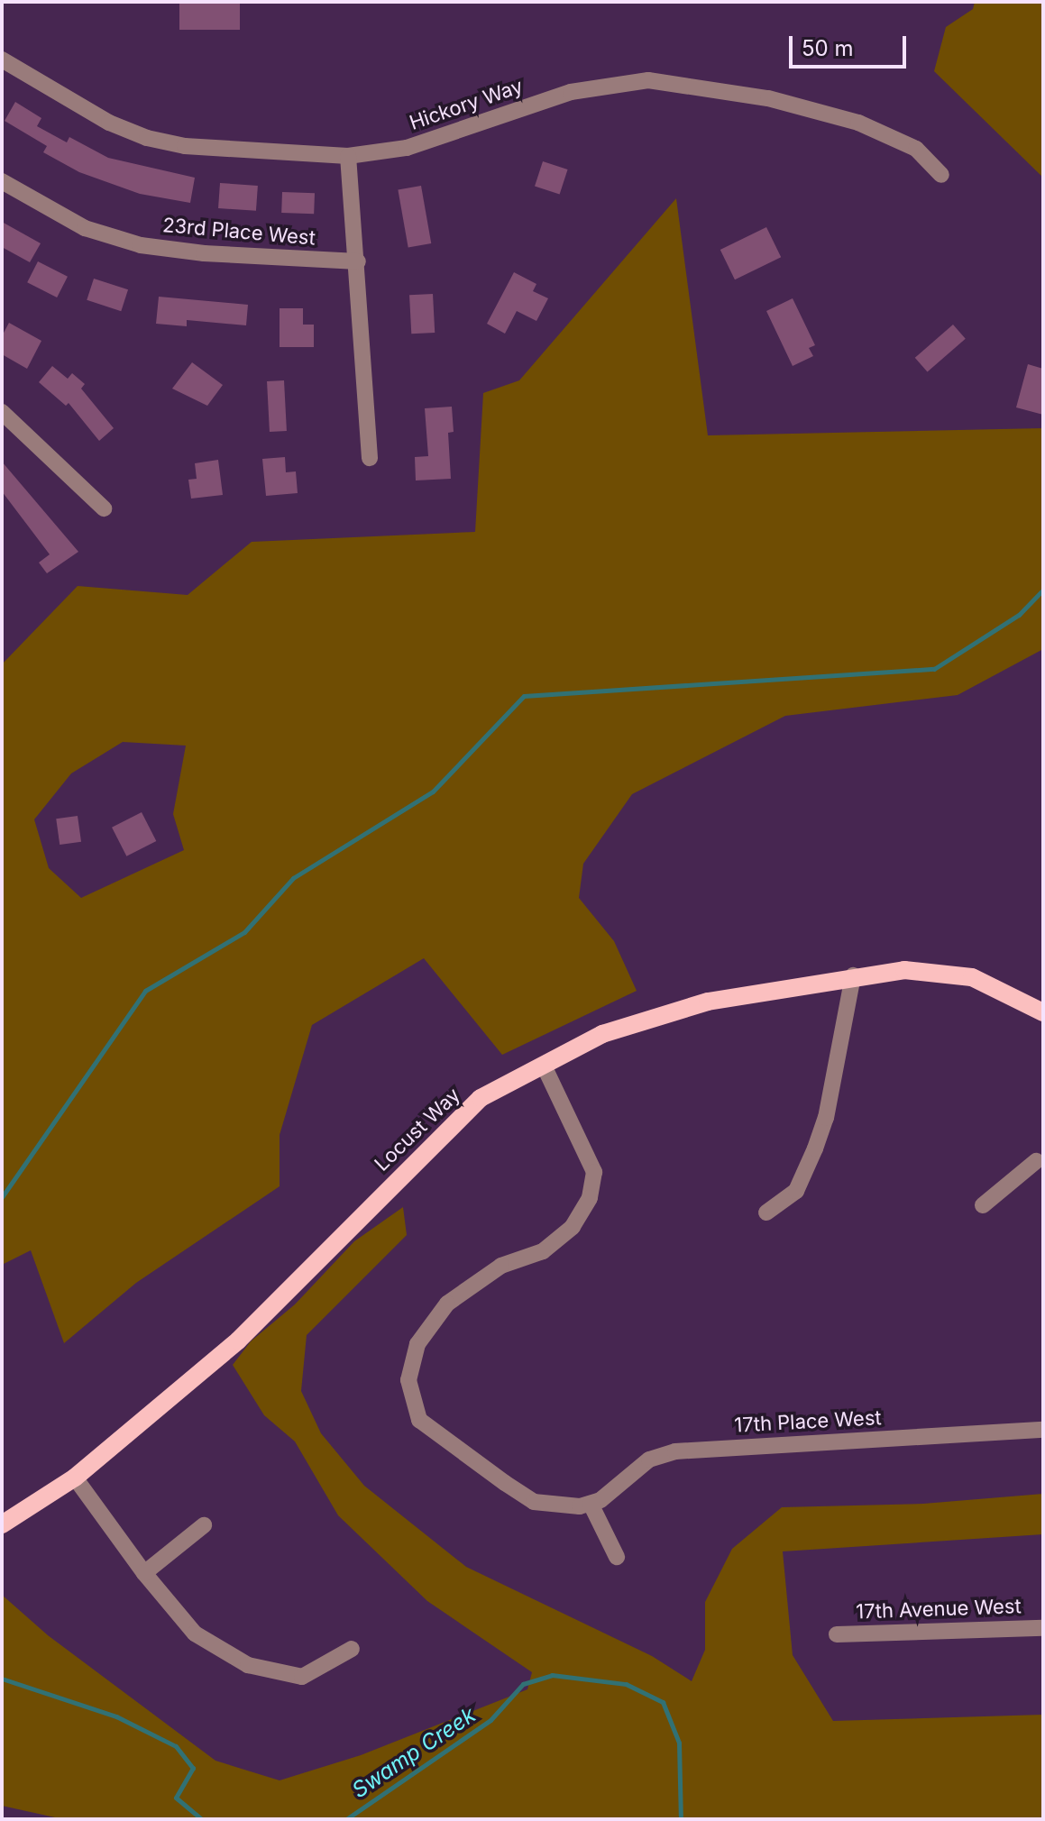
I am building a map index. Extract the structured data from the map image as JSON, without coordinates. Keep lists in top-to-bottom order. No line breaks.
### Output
{"streets":{"main road":["Locust Way"],"street":["Hickory Way","23rd Place West","17th Place West","17th Avenue West"]},"water":["Swamp Creek"],"scale_bar":"50 m"}
